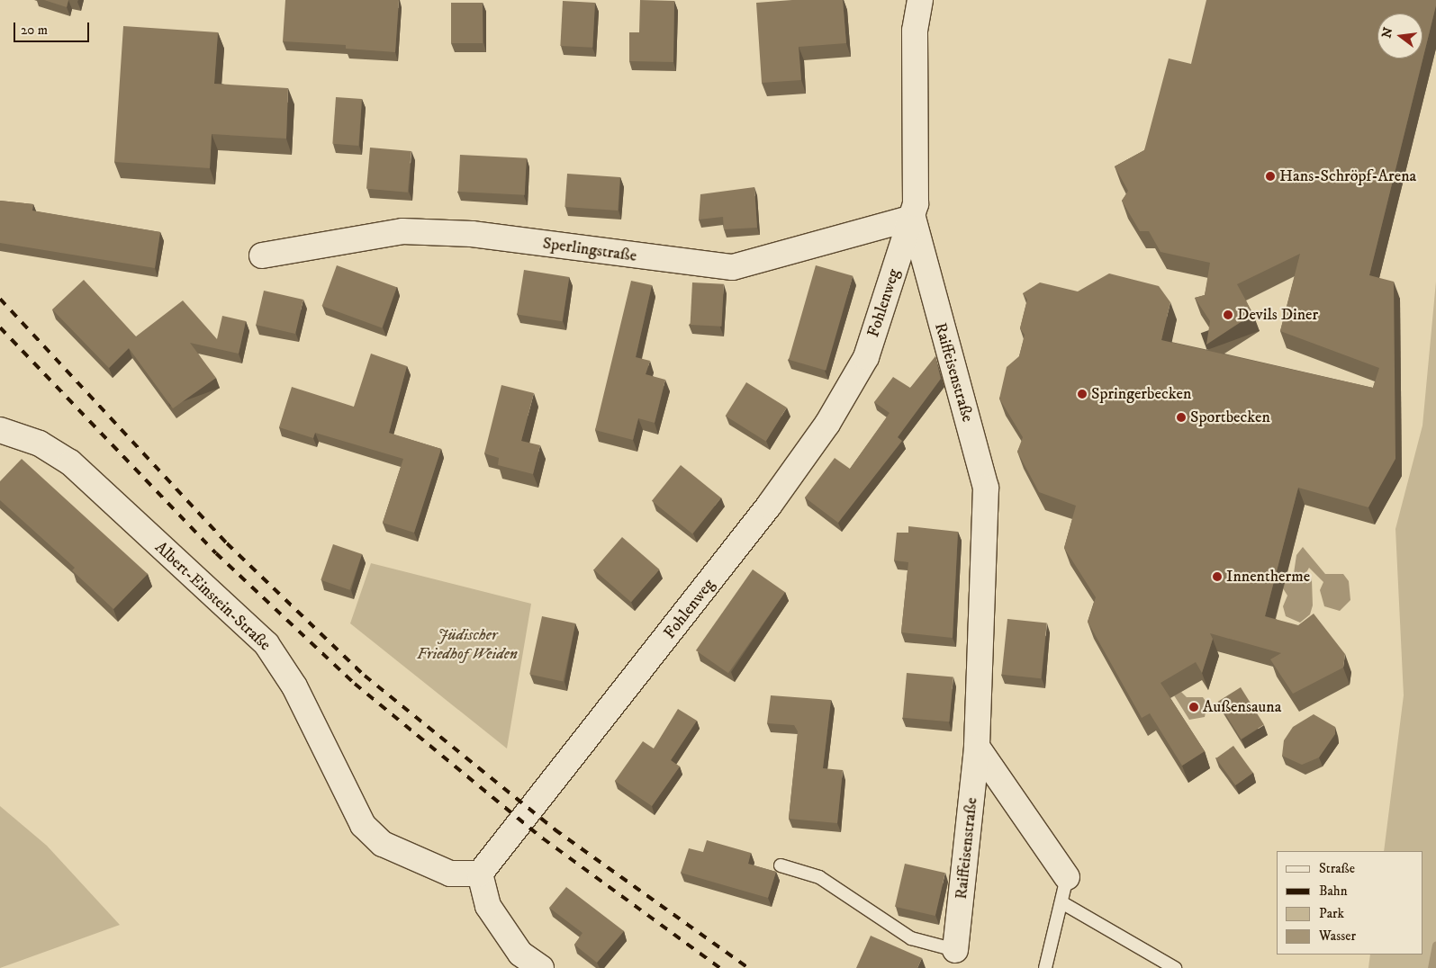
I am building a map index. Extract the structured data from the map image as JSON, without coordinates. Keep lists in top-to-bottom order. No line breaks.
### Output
{"streets":{"street":["Sperlingstraße","Fohlenweg","Raiffeisenstraße","Albert-Einstein-Straße"]},"crossings":[["Sperlingstraße","Fohlenweg"],["Sperlingstraße","Raiffeisenstraße"],["Fohlenweg","Raiffeisenstraße"],["Fohlenweg","Albert-Einstein-Straße"]],"parks":["Jüdischer Friedhof Weiden"],"places":["Hans-Schröpf-Arena","Devils Diner","Springerbecken","Sportbecken","Innentherme","Außensauna"],"legend":["Straße","Bahn","Park","Wasser"],"scale_bar":"20 m","north":"left"}
